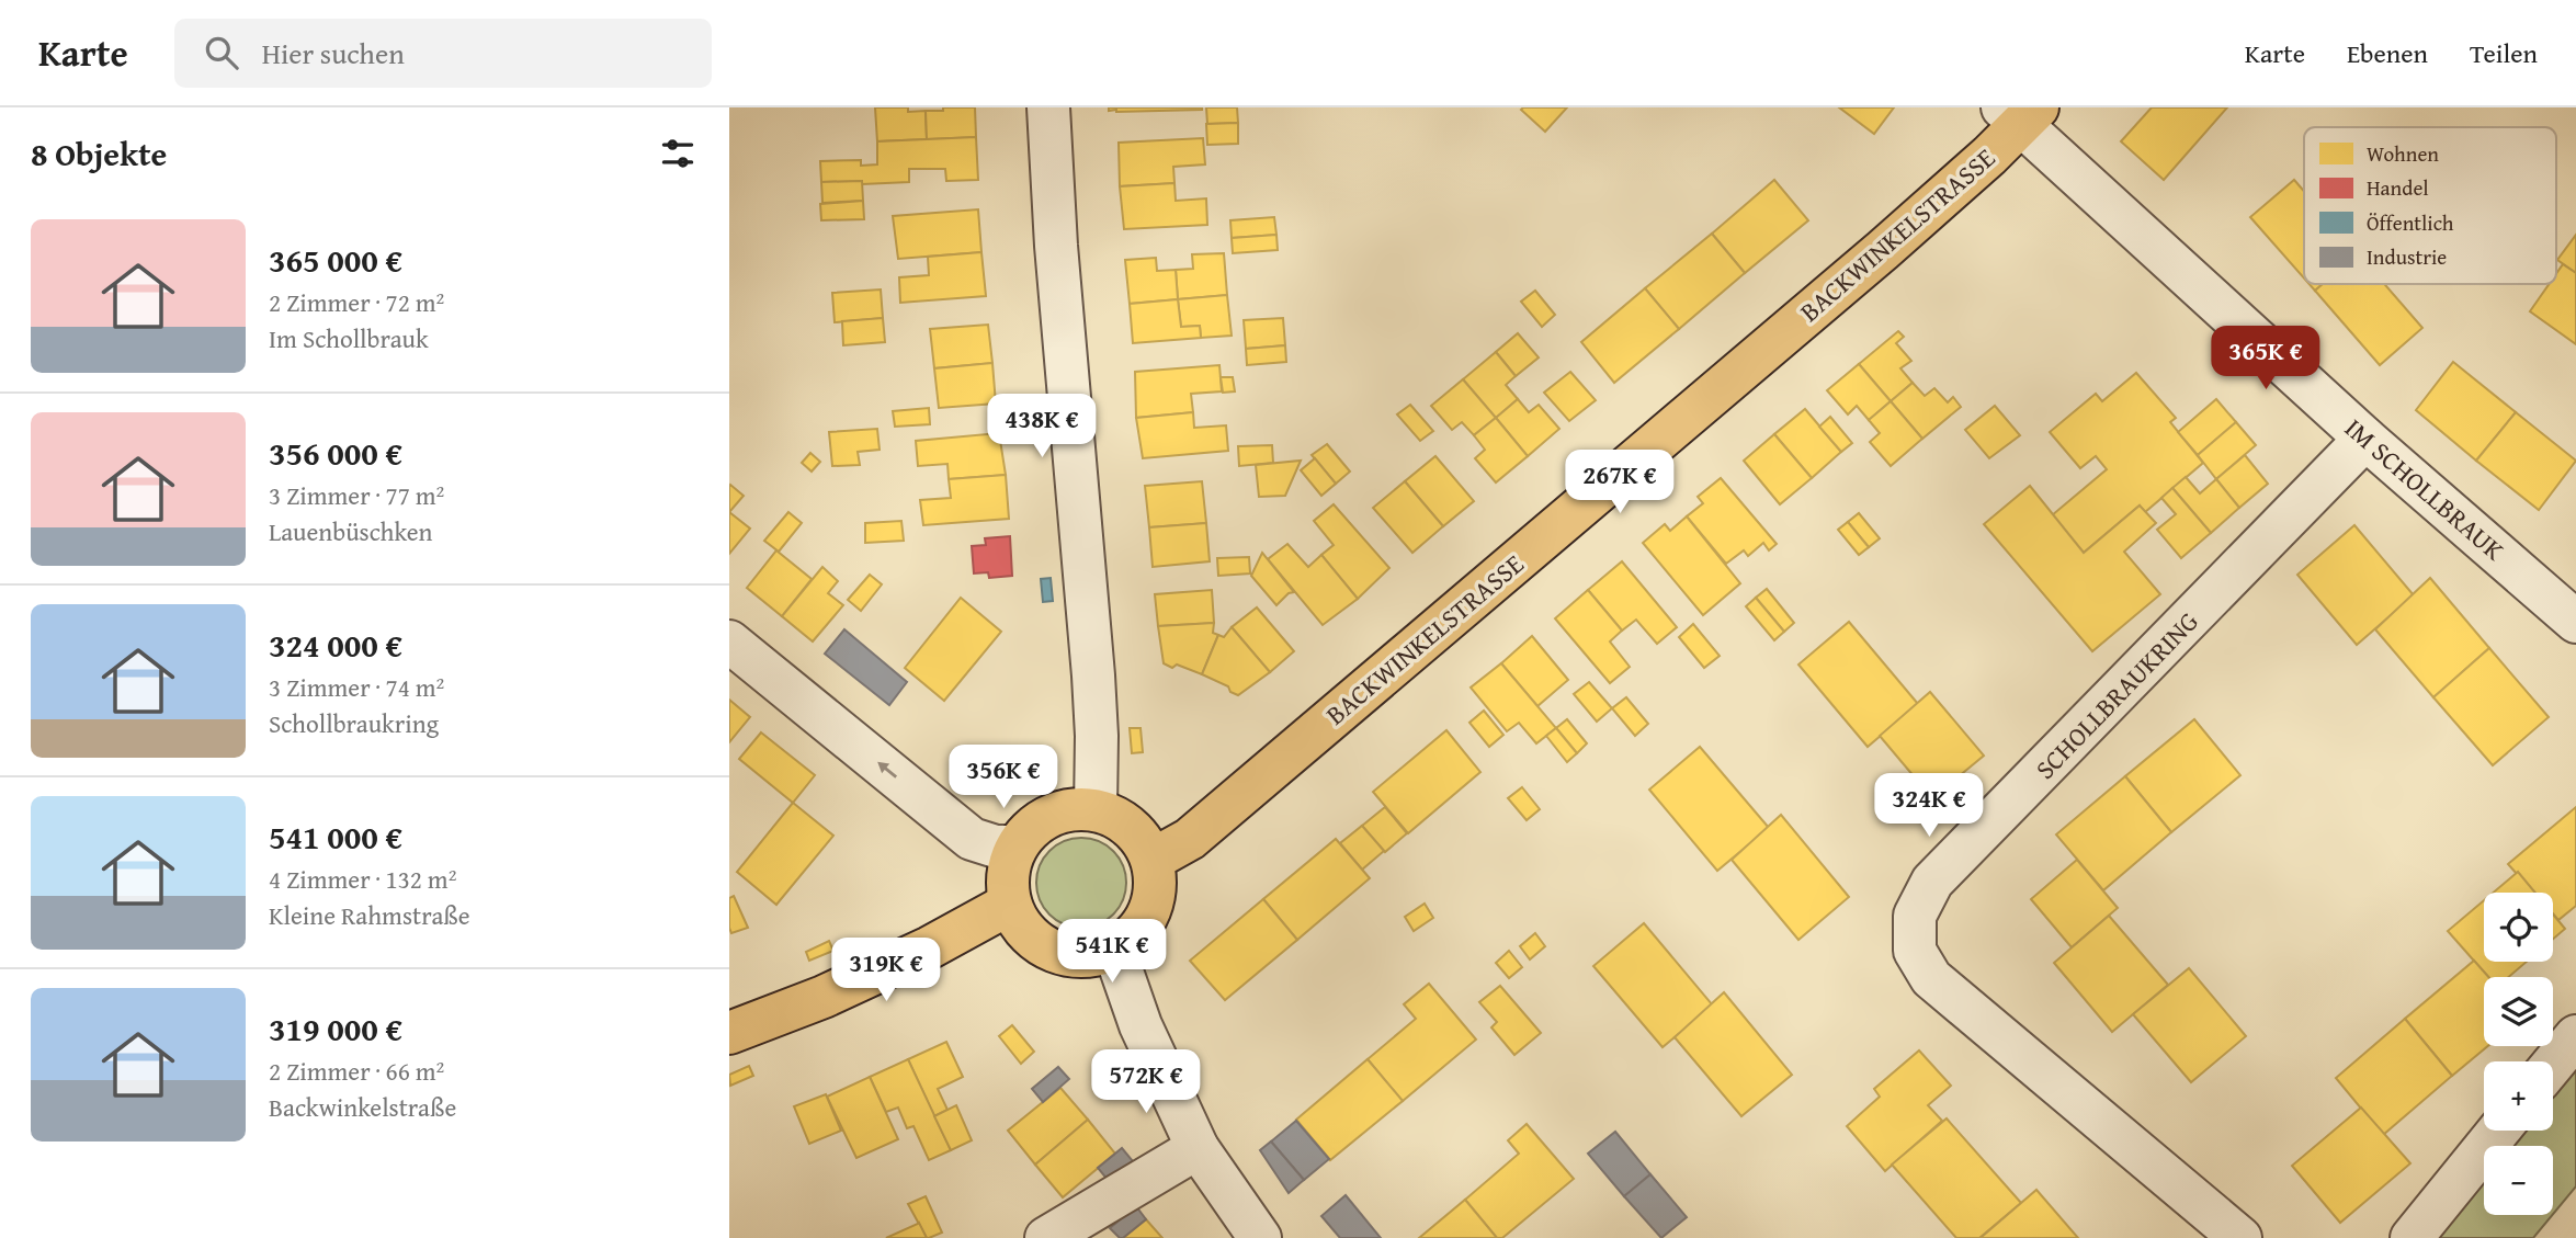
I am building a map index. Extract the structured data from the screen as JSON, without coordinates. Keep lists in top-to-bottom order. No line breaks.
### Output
{"streets":{"main road":["BACKWINKELSTRASSE"],"street":["IM SCHOLLBRAUK","SCHOLLBRAUKRING"]},"crossings":[["BACKWINKELSTRASSE","IM SCHOLLBRAUK"],["IM SCHOLLBRAUK","SCHOLLBRAUKRING"]],"legend":["Wohnen","Handel","Öffentlich","Industrie"],"page":{"header":"Karte","search":"Hier suchen","nav":["Karte","Ebenen","Teilen"],"heading":"8 Objekte","list":[{"name":"365 000 €","note":"2 Zimmer · 72 m² · Im Schollbrauk"},{"name":"356 000 €","note":"3 Zimmer · 77 m² · Lauenbüschken"},{"name":"324 000 €","note":"3 Zimmer · 74 m² · Schollbraukring"},{"name":"541 000 €","note":"4 Zimmer · 132 m² · Kleine Rahmstraße"},{"name":"319 000 €","note":"2 Zimmer · 66 m² · Backwinkelstraße"}],"price":["365K €","438K €","267K €","356K €","324K €","541K €","319K €","572K €"],"map_buttons":["+","−"]}}
